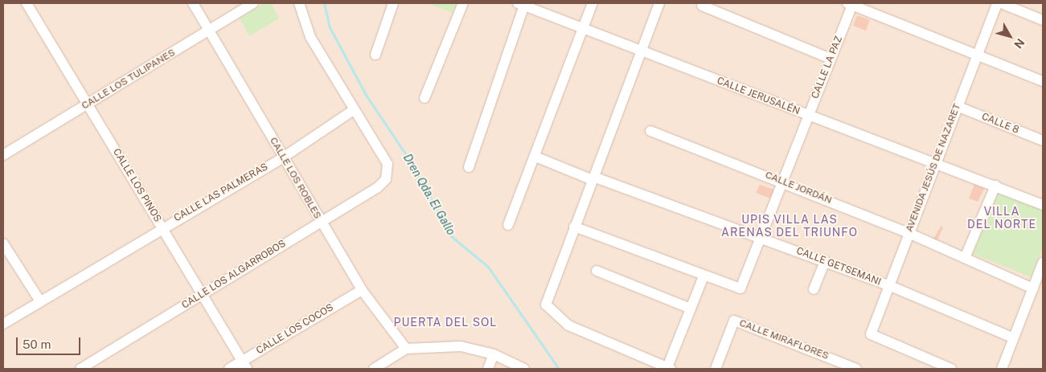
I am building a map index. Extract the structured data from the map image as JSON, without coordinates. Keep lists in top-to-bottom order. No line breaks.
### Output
{"streets":{"street":["CALLE LA PAZ","CALLE LOS TULIPANES","CALLE JERUSALÉN","CALLE 8","AVENIDA JESÚS DE NAZARET","CALLE LOS ROBLES","CALLE LOS PINOS","CALLE JORDÁN","CALLE LAS PALMERAS","CALLE GETSEMANI","CALLE LOS ALGARROBOS","CALLE LOS COCOS","CALLE MIRAFLORES"]},"crossings":[["CALLE LA PAZ","CALLE JERUSALÉN"],["CALLE LA PAZ","CALLE JORDÁN"],["CALLE LA PAZ","CALLE GETSEMANI"],["CALLE LOS TULIPANES","CALLE LOS ROBLES"],["CALLE LOS TULIPANES","CALLE LOS PINOS"],["CALLE JERUSALÉN","AVENIDA JESÚS DE NAZARET"],["CALLE 8","AVENIDA JESÚS DE NAZARET"],["AVENIDA JESÚS DE NAZARET","CALLE JORDÁN"],["AVENIDA JESÚS DE NAZARET","CALLE GETSEMANI"],["CALLE LOS ROBLES","CALLE LAS PALMERAS"],["CALLE LOS ROBLES","CALLE LOS ALGARROBOS"],["CALLE LOS ROBLES","CALLE LOS COCOS"],["CALLE LOS PINOS","CALLE LAS PALMERAS"],["CALLE LOS PINOS","CALLE LOS ALGARROBOS"],["CALLE LOS PINOS","CALLE LOS COCOS"],["CALLE LAS PALMERAS","CALLE LOS ALGARROBOS"]],"districts":["VILLA DEL NORTE","UPIS VILLA LAS ARENAS DEL TRIUNFO","PUERTA DEL SOL"],"water":["Dren Qda. El Gallo"],"scale_bar":"50 m","north":"bottom right"}
